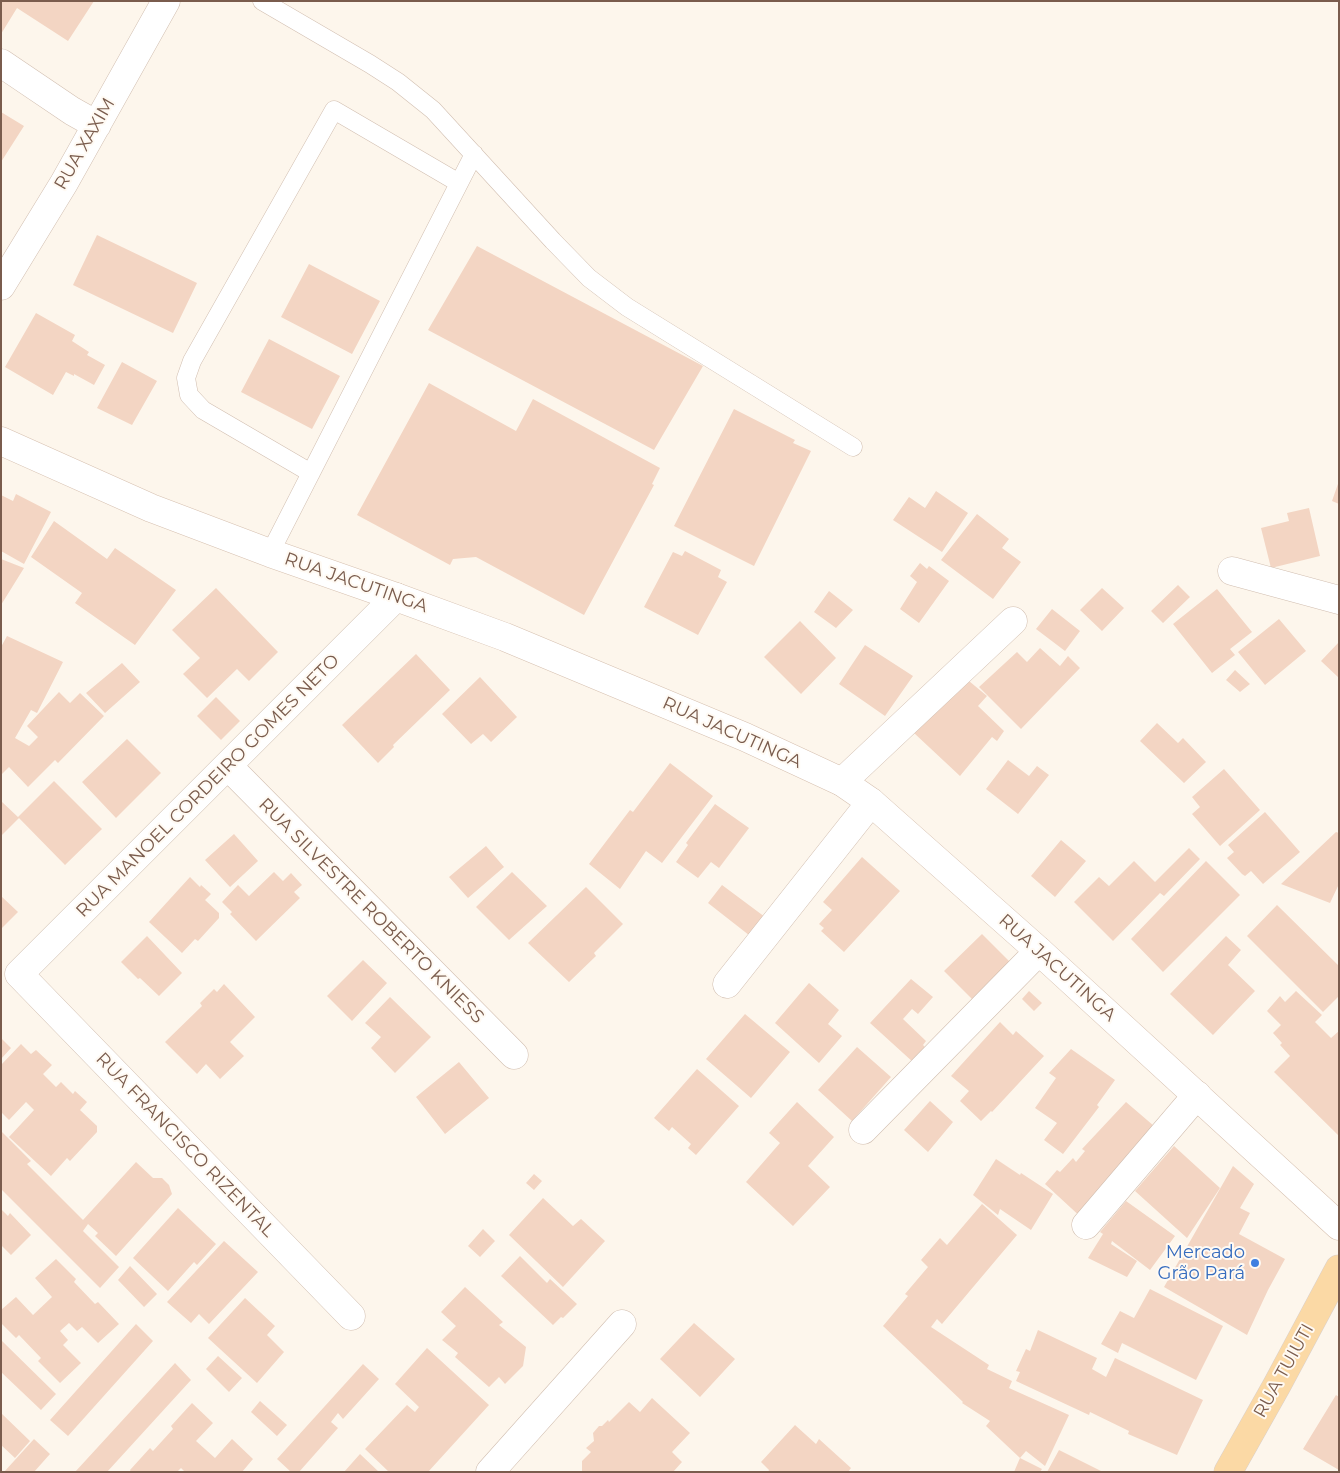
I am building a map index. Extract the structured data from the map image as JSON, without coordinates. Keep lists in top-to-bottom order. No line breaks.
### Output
{"streets":{"main road":["RUA TUIUTI"],"street":["RUA XAXIM","RUA JACUTINGA","RUA MANOEL CORDEIRO GOMES NETO","RUA SILVESTRE ROBERTO KNIESS","RUA FRANCISCO RIZENTAL"]},"crossings":[["RUA JACUTINGA","RUA MANOEL CORDEIRO GOMES NETO"],["RUA MANOEL CORDEIRO GOMES NETO","RUA SILVESTRE ROBERTO KNIESS"],["RUA MANOEL CORDEIRO GOMES NETO","RUA FRANCISCO RIZENTAL"]],"places":["Mercado Grão Pará"]}
